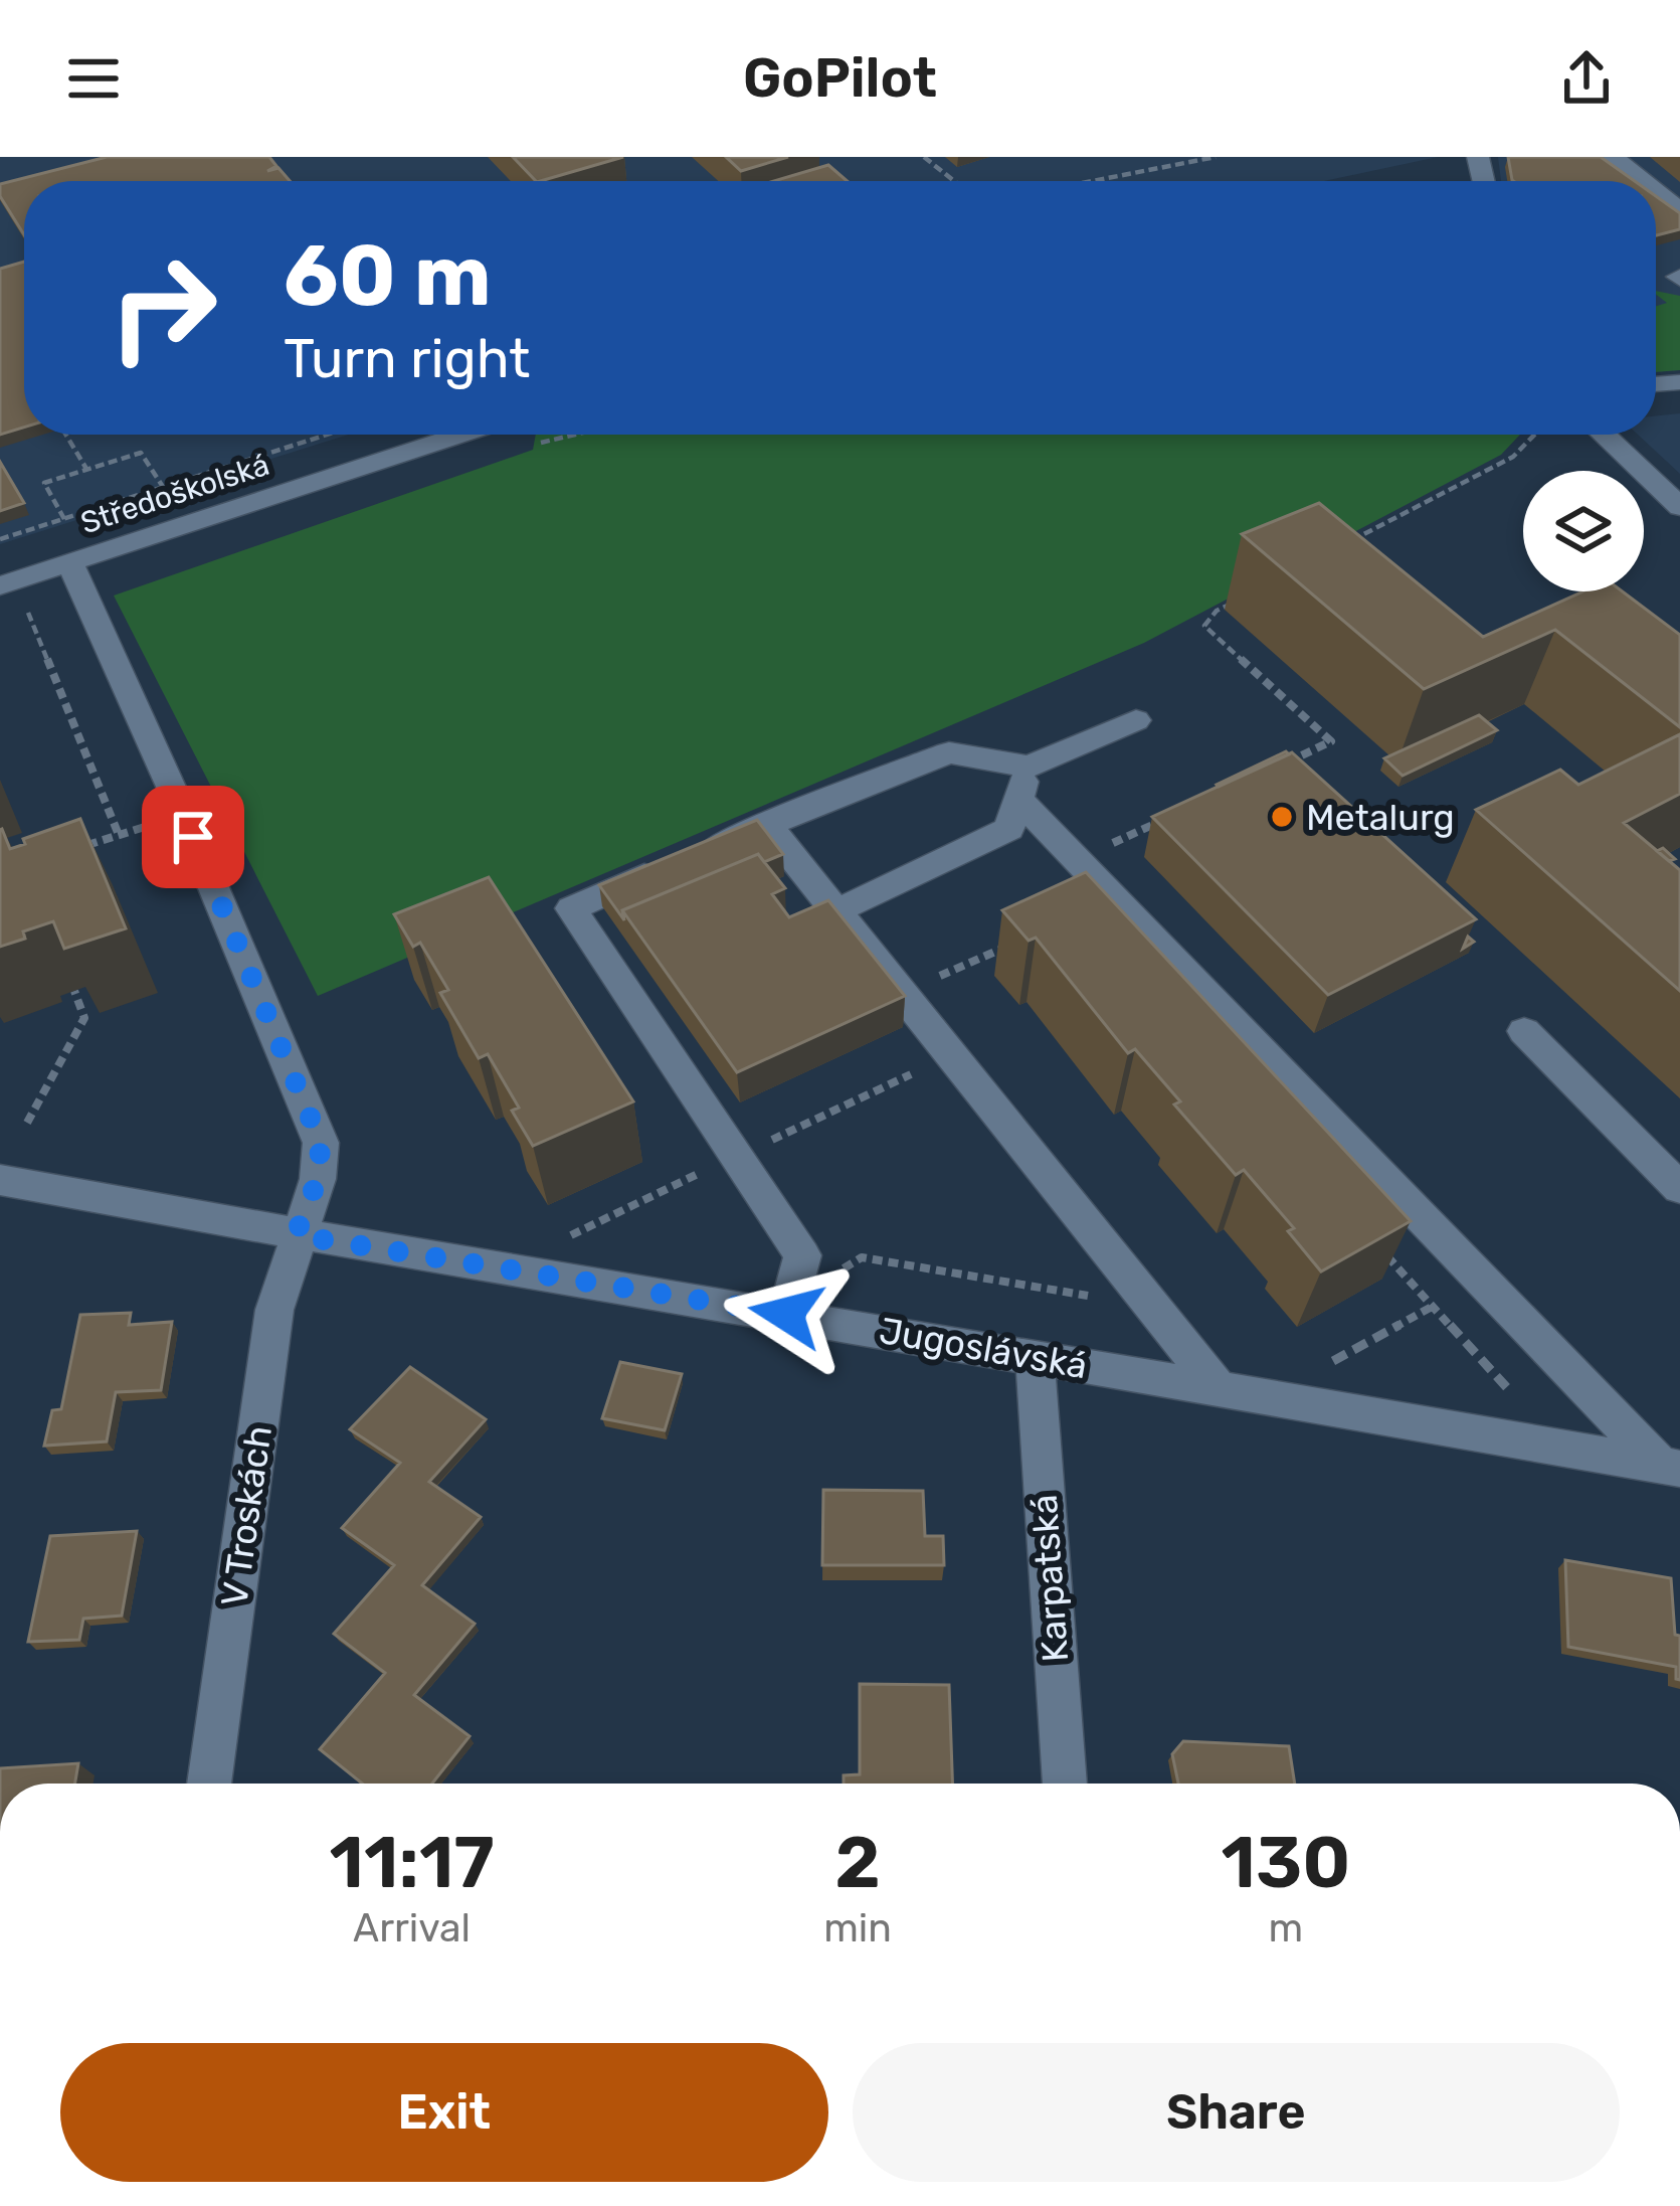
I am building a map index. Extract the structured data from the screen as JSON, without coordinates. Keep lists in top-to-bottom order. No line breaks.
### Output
{"streets":{"street":["Středoškolská","Jugoslávská","V Troskách","Karpatská"]},"crossings":[["Středoškolská","V Troskách"],["Jugoslávská","V Troskách"],["Jugoslávská","Karpatská"]],"places":["Metalurg"],"page":{"header":"GoPilot","turn":["60 m","Turn right"],"eta":["11:17","Arrival","2","min","130","m"],"buttons":["Exit","Share"]}}
